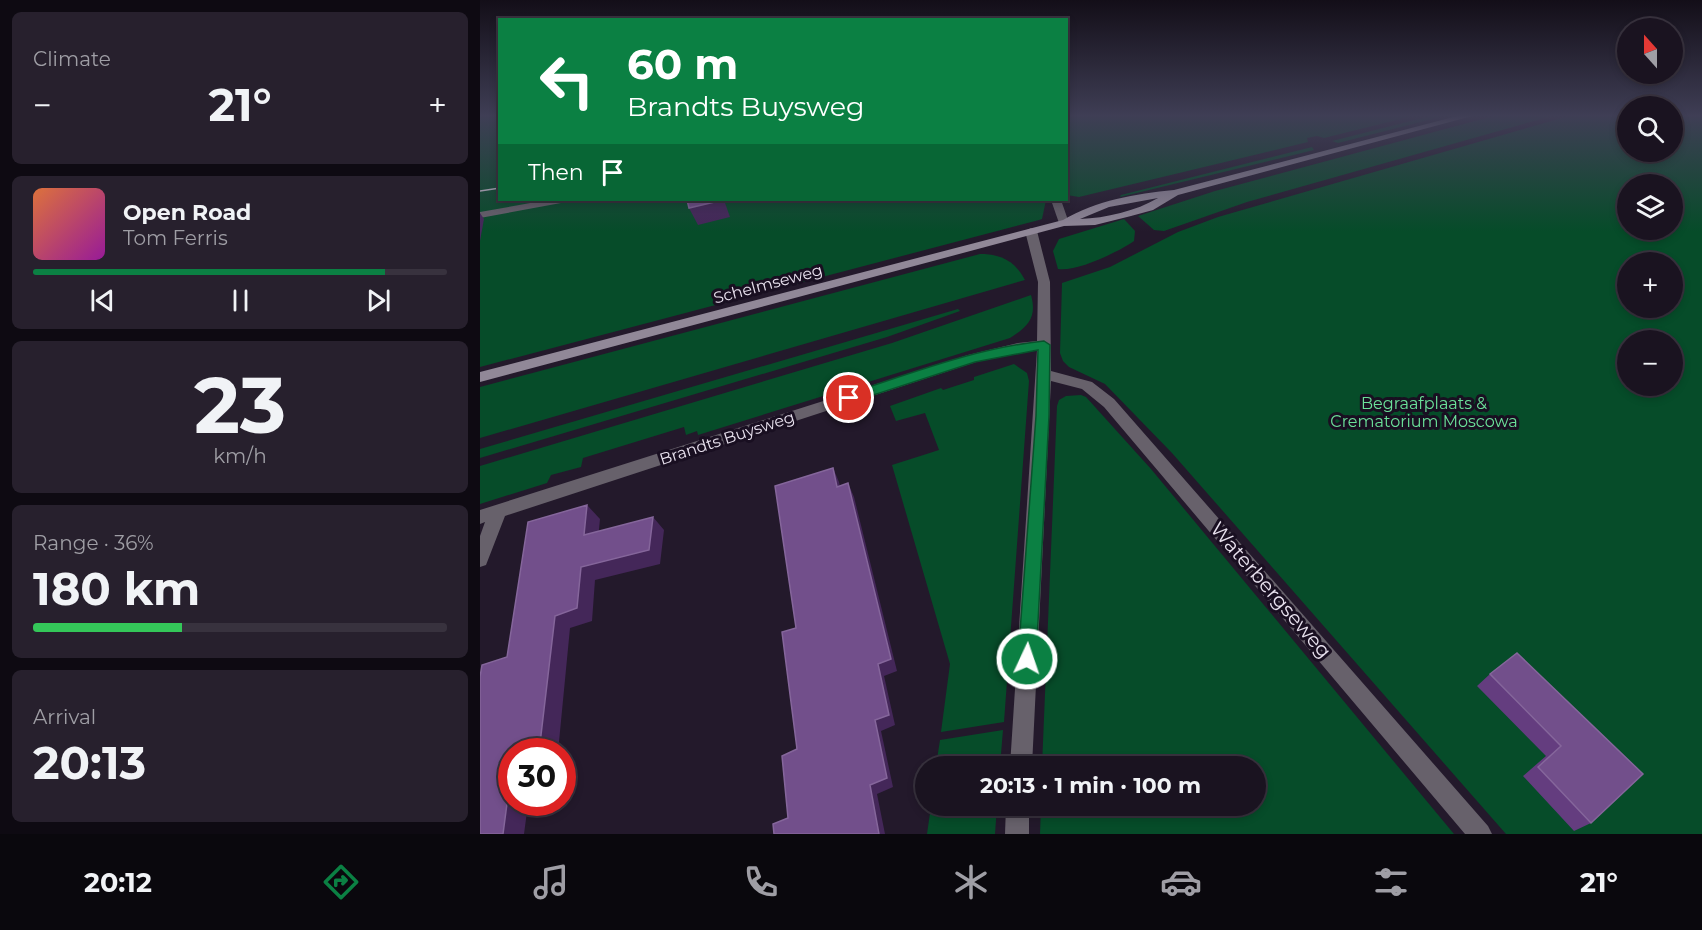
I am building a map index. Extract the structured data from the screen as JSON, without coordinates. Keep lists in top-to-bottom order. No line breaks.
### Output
{"streets":{"main road":["Schelmseweg"],"street":["Brandts Buysweg","Waterbergseweg"]},"parks":["Begraafplaats & Crematorium Moscowa"],"north":"top","page":{"tile":["Climate",["23","km/h"],["Range · 36%","180 km"],["Arrival","20:13"]],"map_buttons":["+","−"],"turn":["60 m","Brandts Buysweg"],"heat":["−","21°","+"],"then":"Then","song":["Open Road","Tom Ferris"],"limit":"30","trip":"20:13 · 1 min · 100 m","tabs":["20:12","21°"]}}
